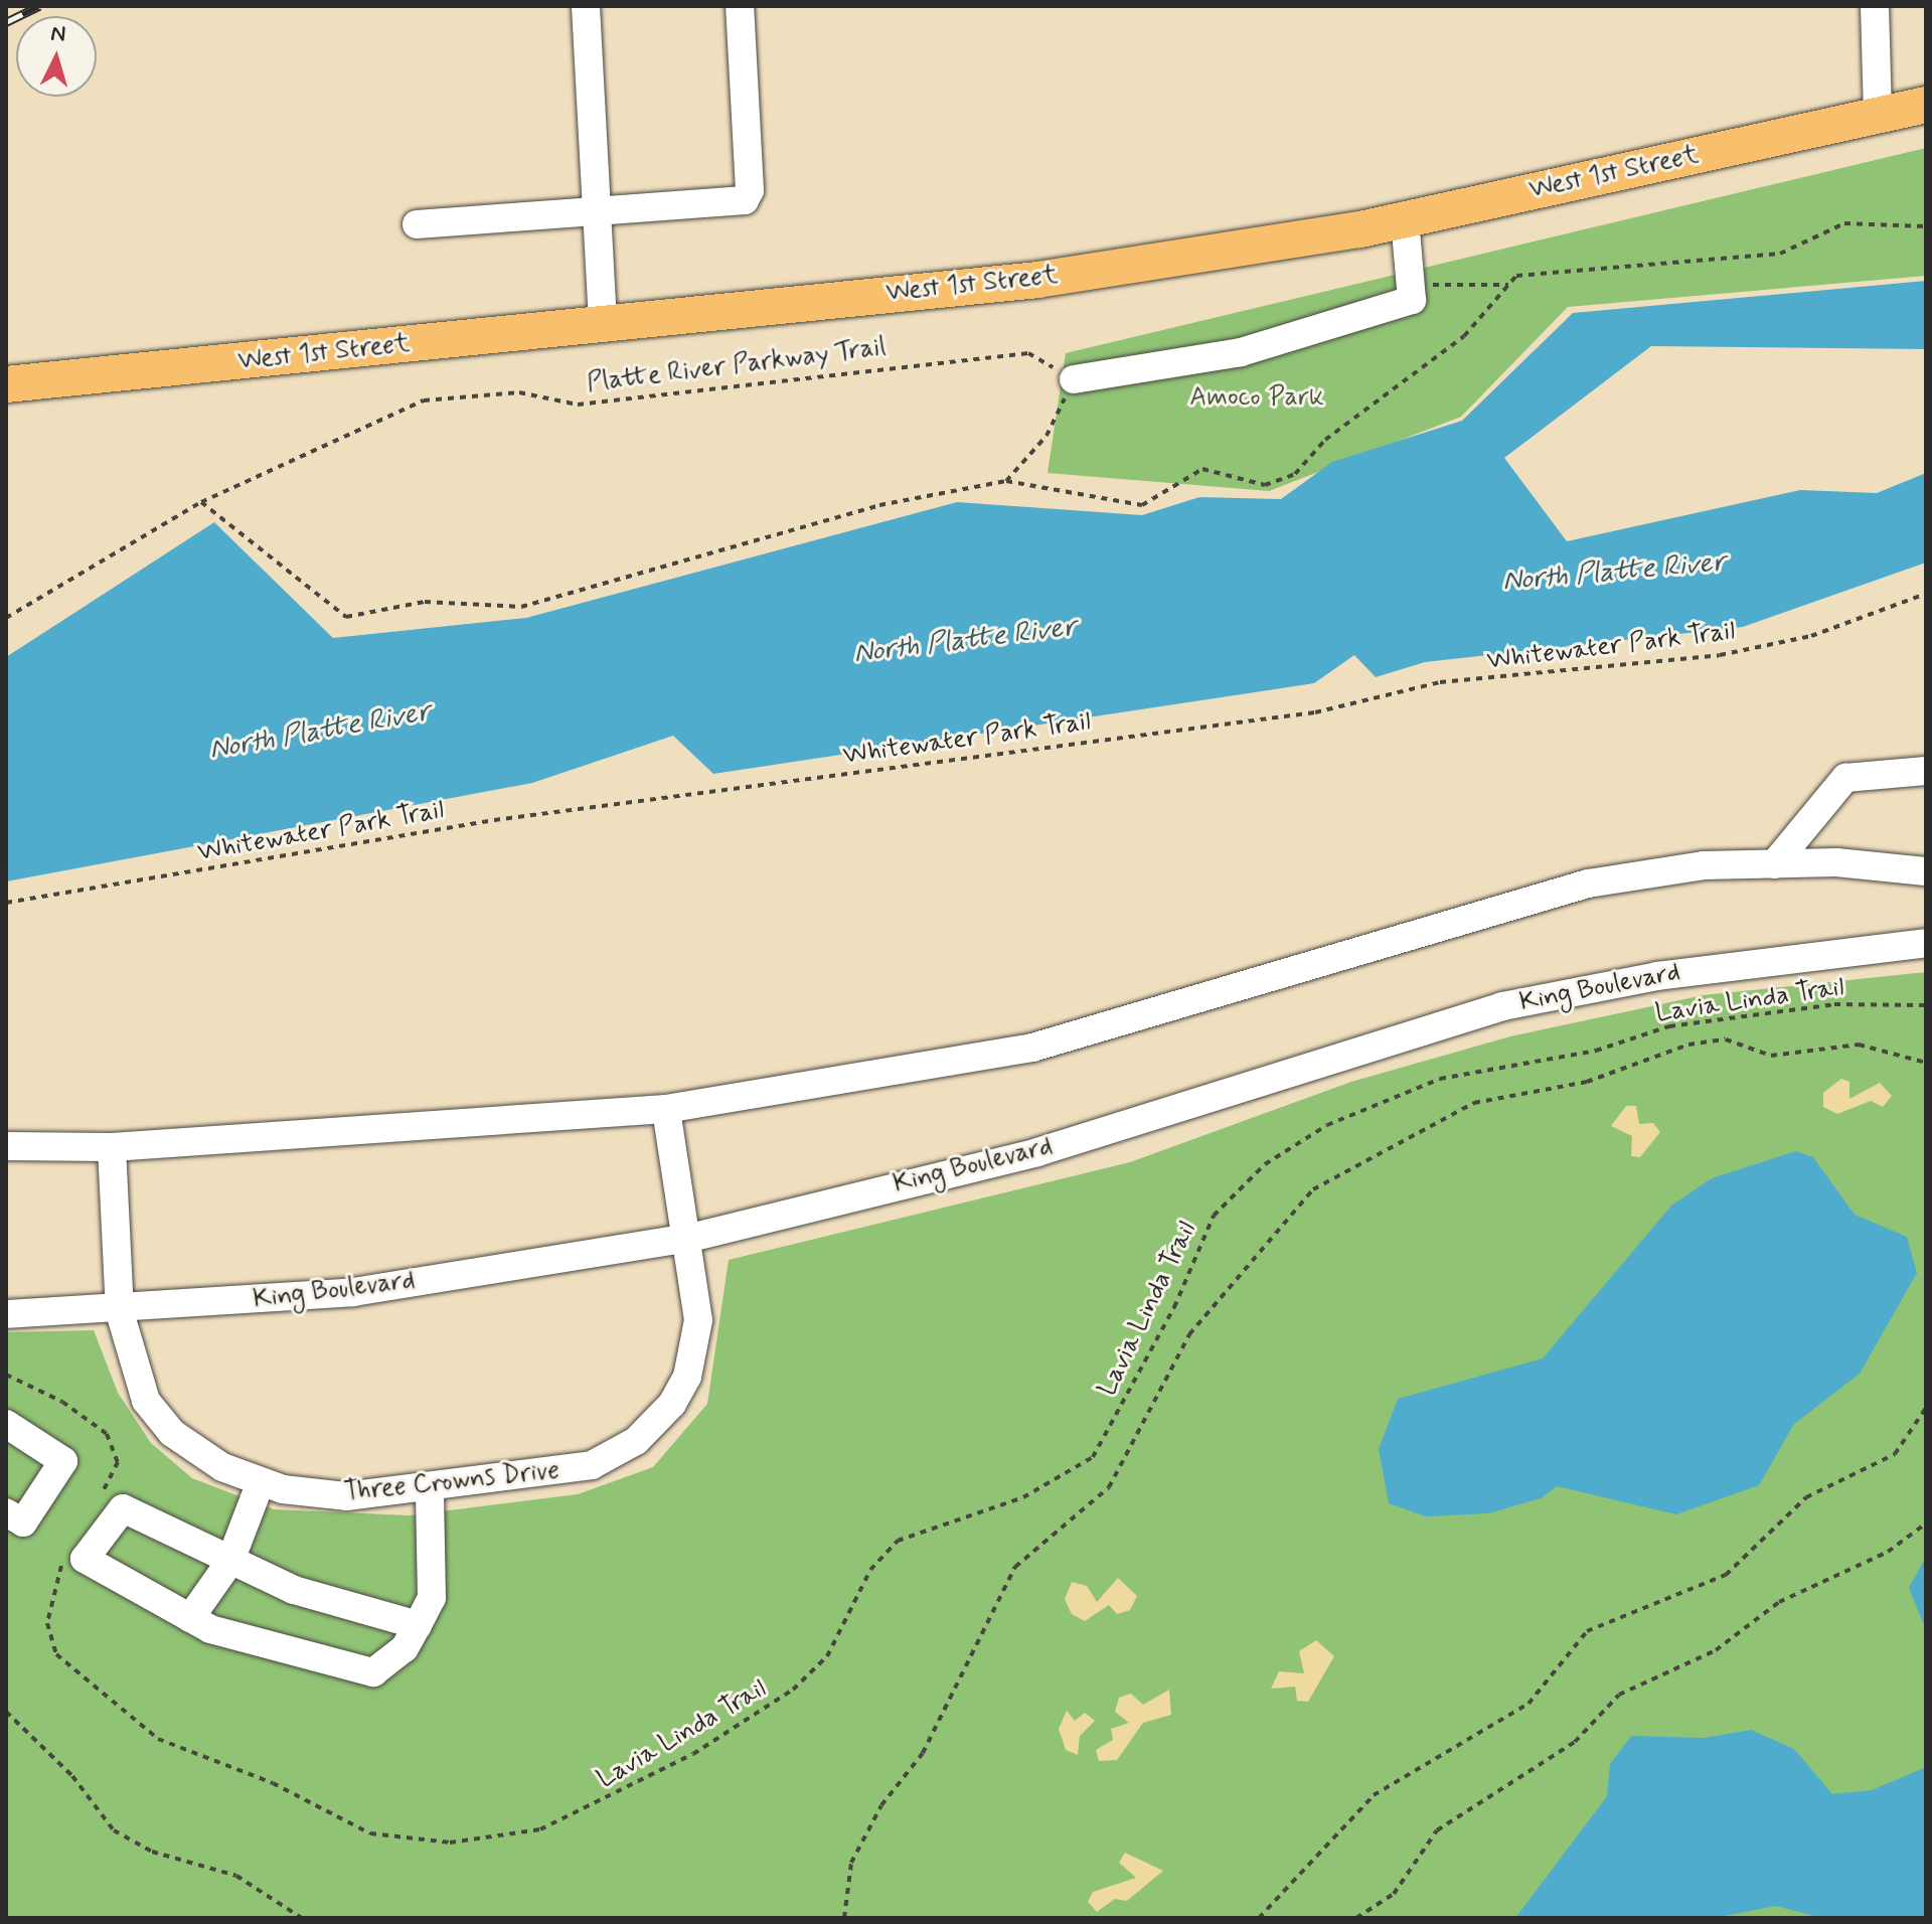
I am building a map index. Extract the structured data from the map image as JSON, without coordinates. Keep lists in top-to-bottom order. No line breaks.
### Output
{"streets":{"main road":["West 1st Street"],"street":["King Boulevard","Three Crowns Drive"],"path":["Platte River Parkway Trail","Whitewater Park Trail","Lavia Linda Trail"]},"crossings":[["King Boulevard","Three Crowns Drive"]],"water":["North Platte River"],"parks":["Amoco Park"],"north":"top"}
